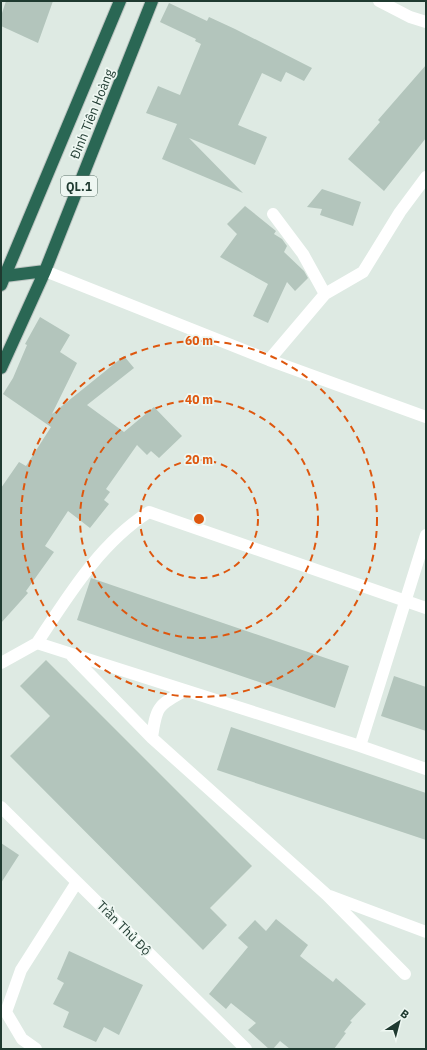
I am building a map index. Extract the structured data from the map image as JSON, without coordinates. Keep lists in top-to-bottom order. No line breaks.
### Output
{"streets":{"highway":["Đinh Tiên Hoàng","QL.1"],"street":["Trần Thủ Độ"]},"north":"top right","rings":["60 m","40 m","20 m"]}
